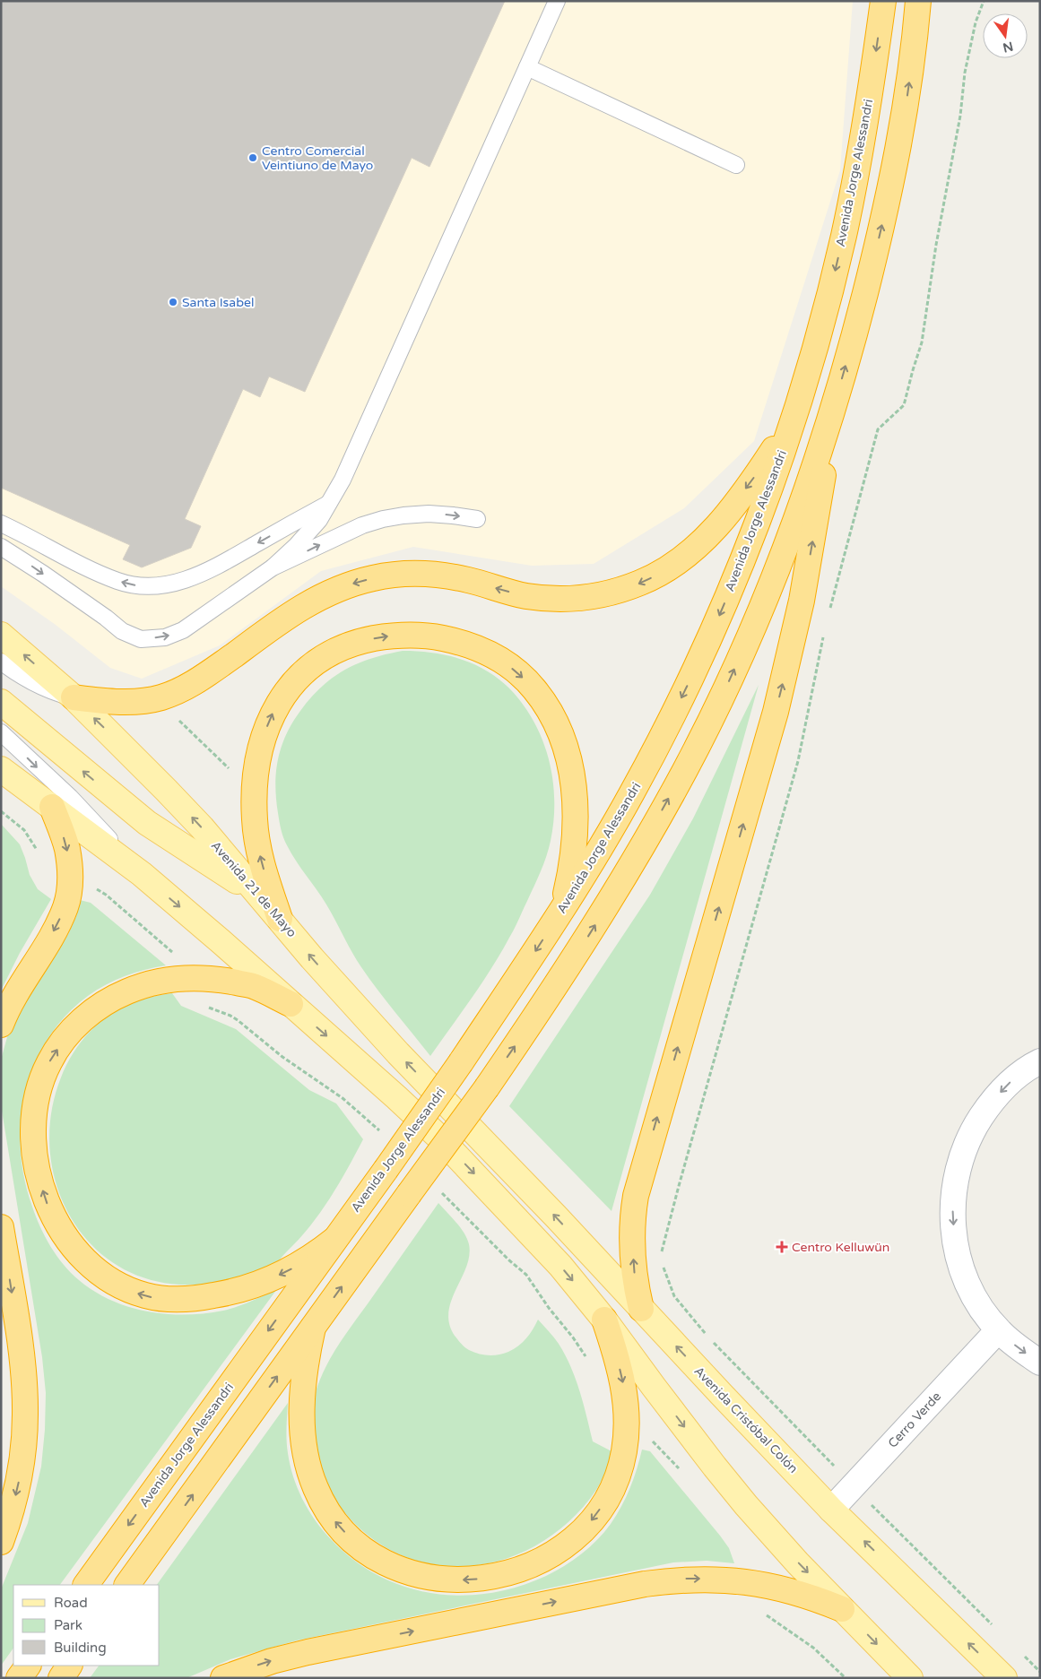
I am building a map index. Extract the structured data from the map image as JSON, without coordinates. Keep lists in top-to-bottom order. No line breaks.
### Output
{"streets":{"highway":["Avenida Jorge Alessandri"],"main road":["Avenida 21 de Mayo","Avenida Cristóbal Colón"],"street":["Cerro Verde"]},"crossings":[["Avenida 21 de Mayo","Avenida Cristóbal Colón"],["Avenida Cristóbal Colón","Cerro Verde"]],"places":{"other":["Centro Comercial Veintiuno de Mayo","Santa Isabel"],"health":["Centro Kelluwün"]},"legend":["Road","Park","Building"],"north":"bottom"}
